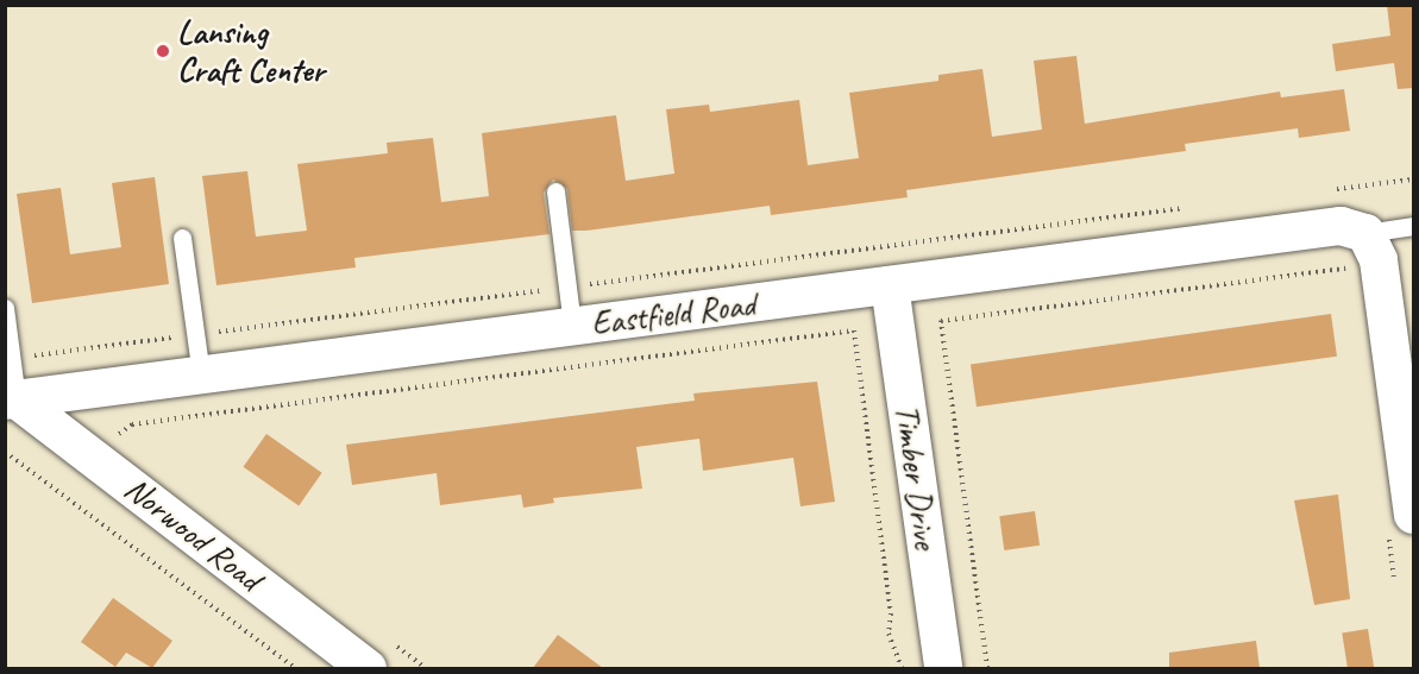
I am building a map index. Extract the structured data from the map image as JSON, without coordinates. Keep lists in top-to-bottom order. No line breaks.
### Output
{"streets":{"street":["Eastfield Road","Timber Drive","Norwood Road"]},"crossings":[["Eastfield Road","Timber Drive"],["Eastfield Road","Norwood Road"]],"places":["Lansing Craft Center"]}
